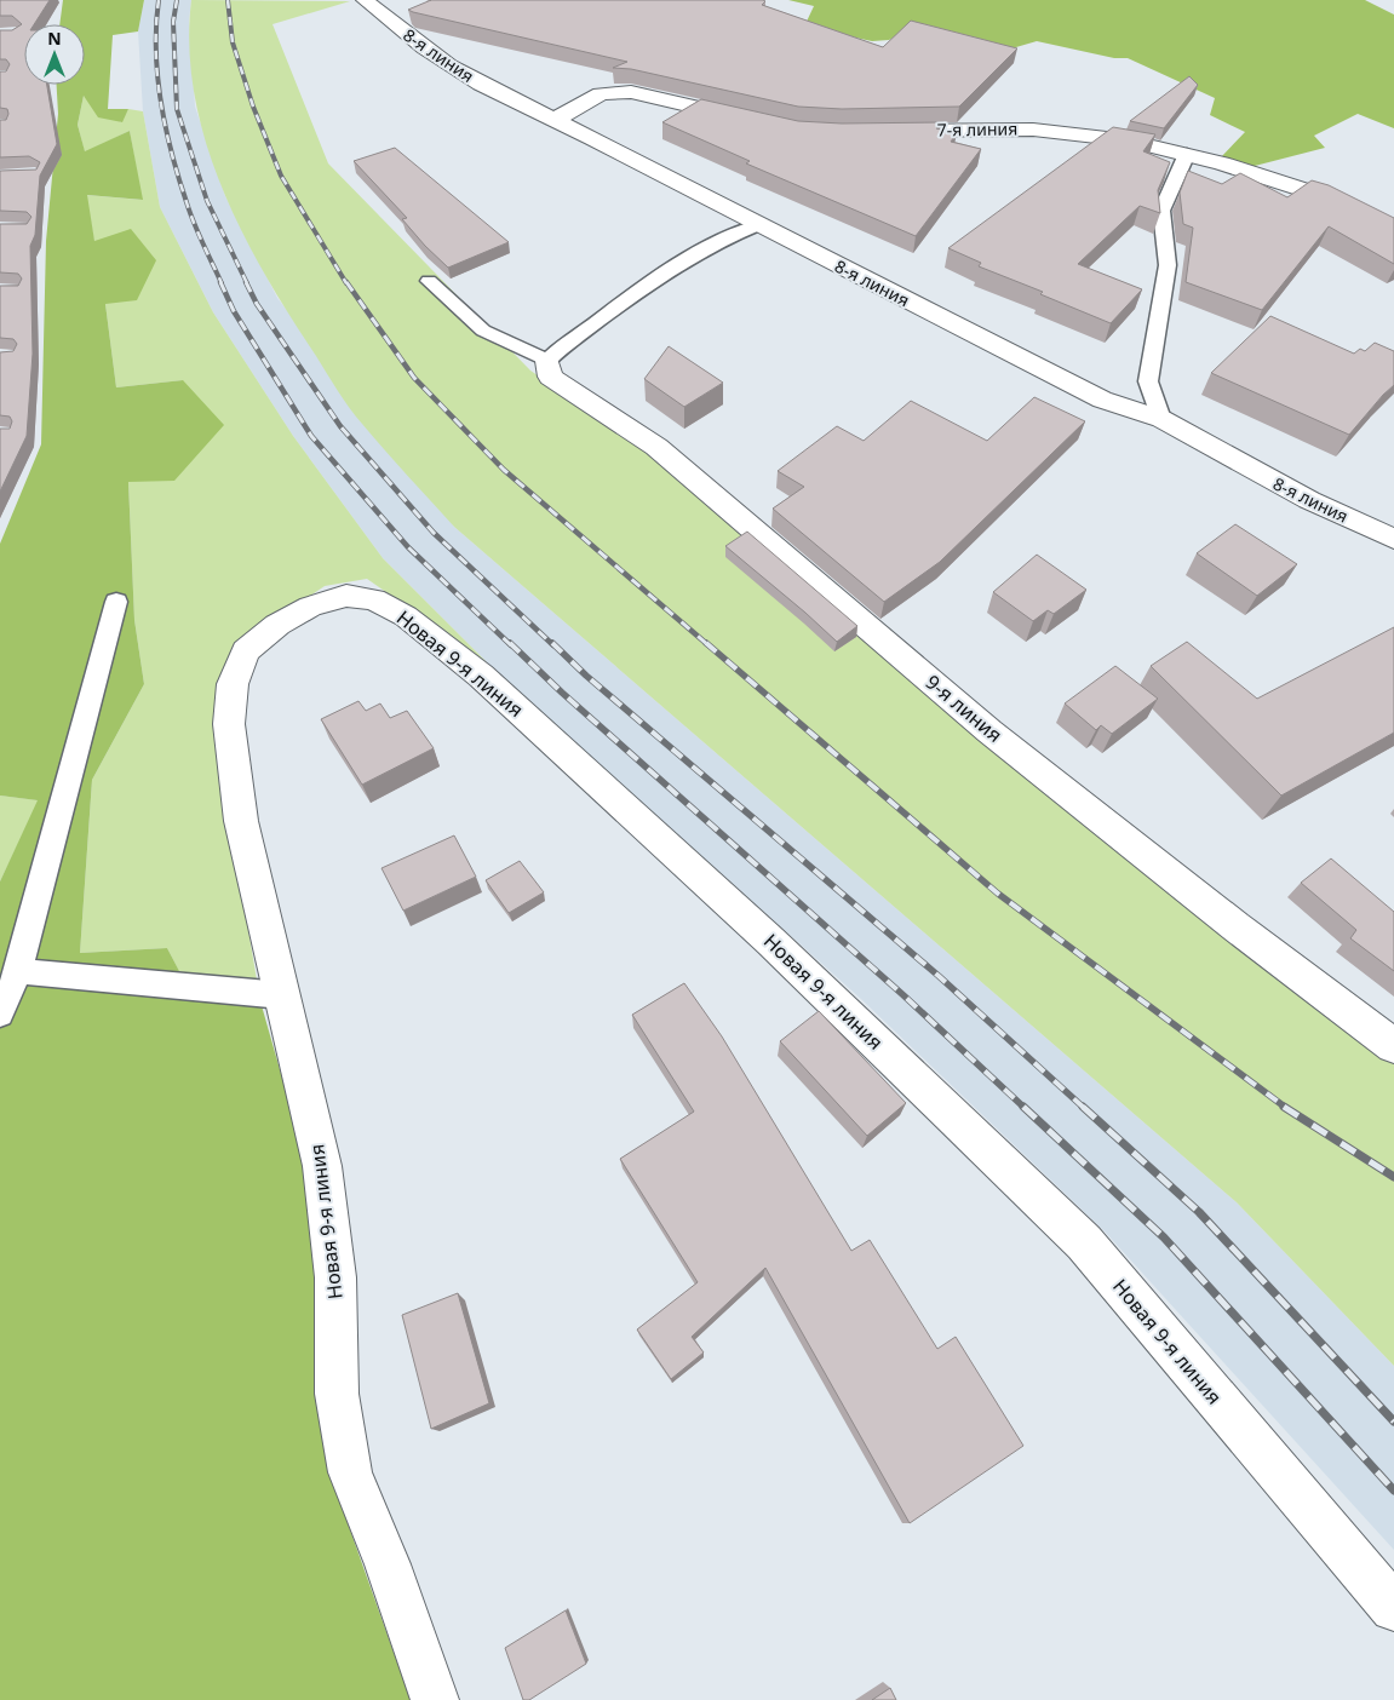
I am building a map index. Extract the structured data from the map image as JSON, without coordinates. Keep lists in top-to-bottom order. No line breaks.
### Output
{"streets":{"street":["8-я линия","7-я линия","Новая 9-я линия","9-я линия"]},"north":"top"}
